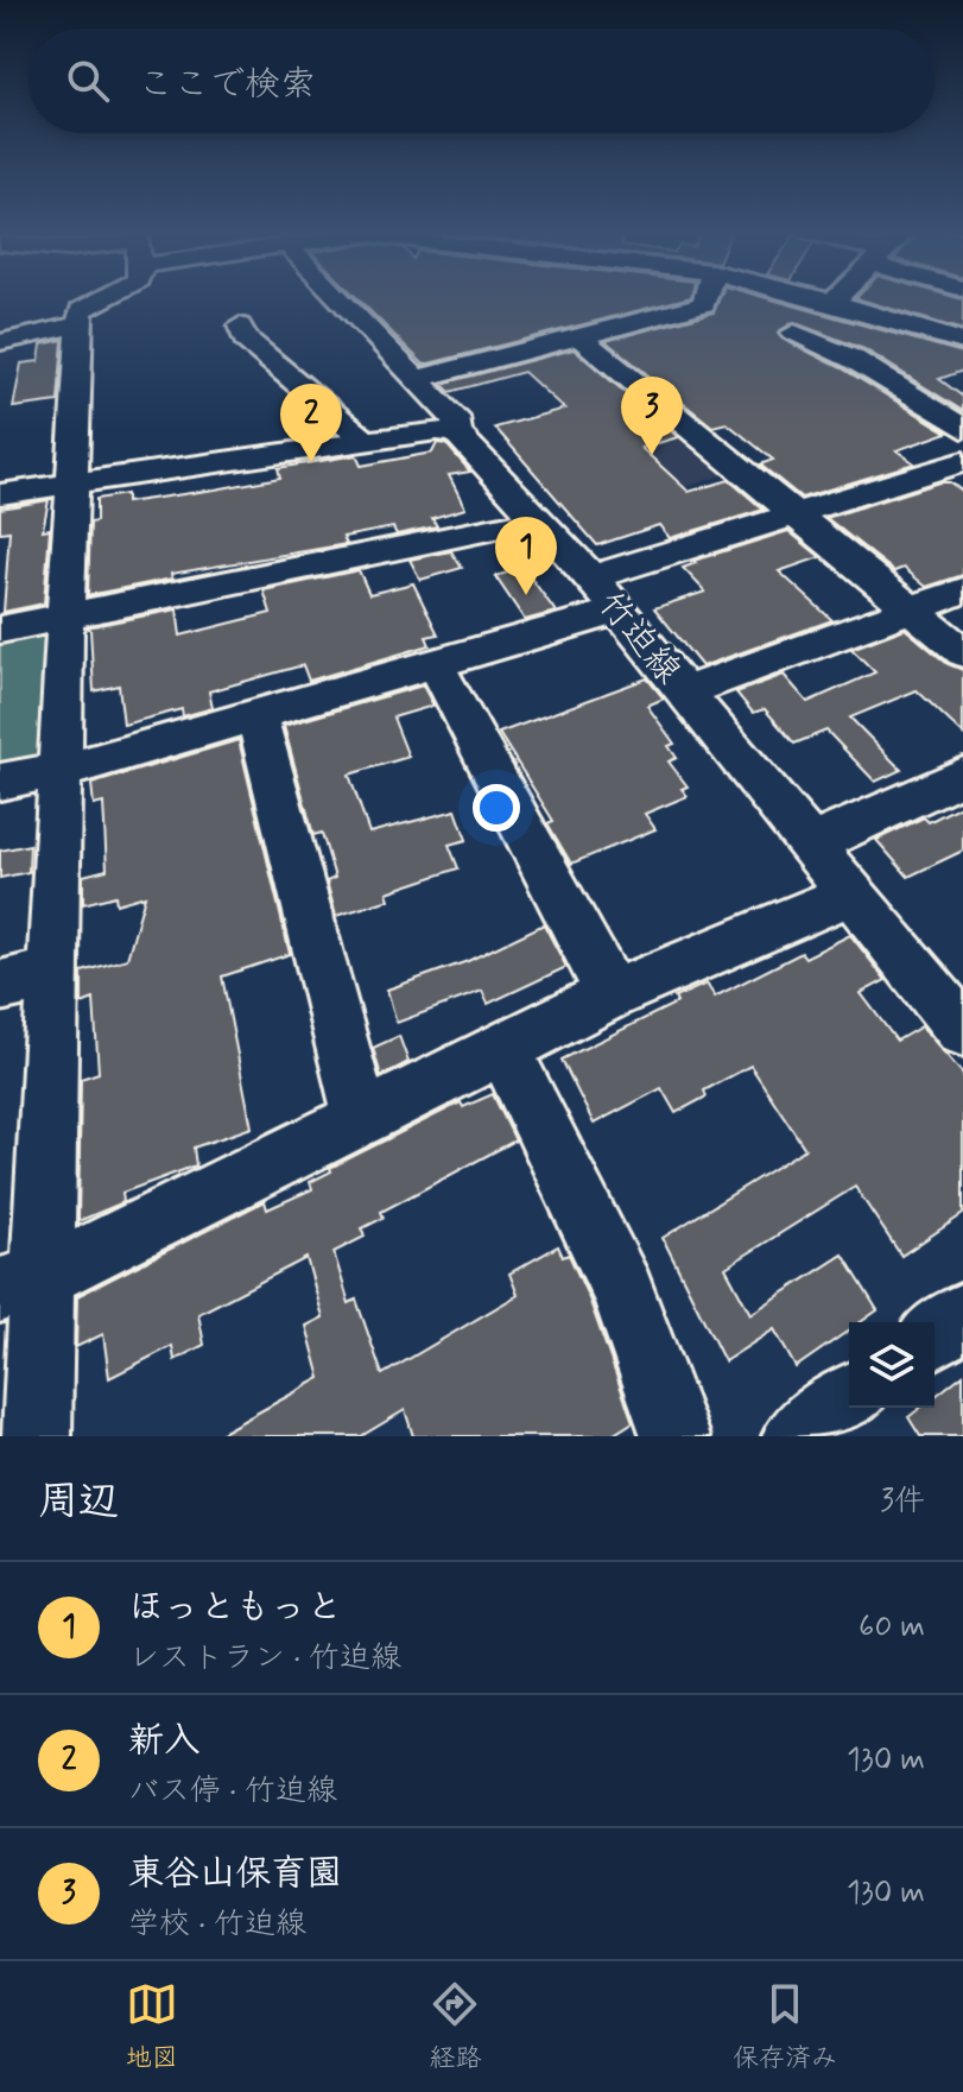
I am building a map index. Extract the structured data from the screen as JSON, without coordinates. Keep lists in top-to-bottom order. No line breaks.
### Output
{"streets":{"street":["竹迫線"]},"page":{"search":"ここで検索","pins":["3","2","1"],"heading":["周辺","3件"],"list":[{"mark":"1","name":"ほっともっと","note":"レストラン · 竹迫線","value":"60 m"},{"mark":"2","name":"新入","note":"バス停 · 竹迫線","value":"130 m"},{"mark":"3","name":"東谷山保育園","note":"学校 · 竹迫線","value":"130 m"}],"nav":["地図","経路","保存済み"]}}
